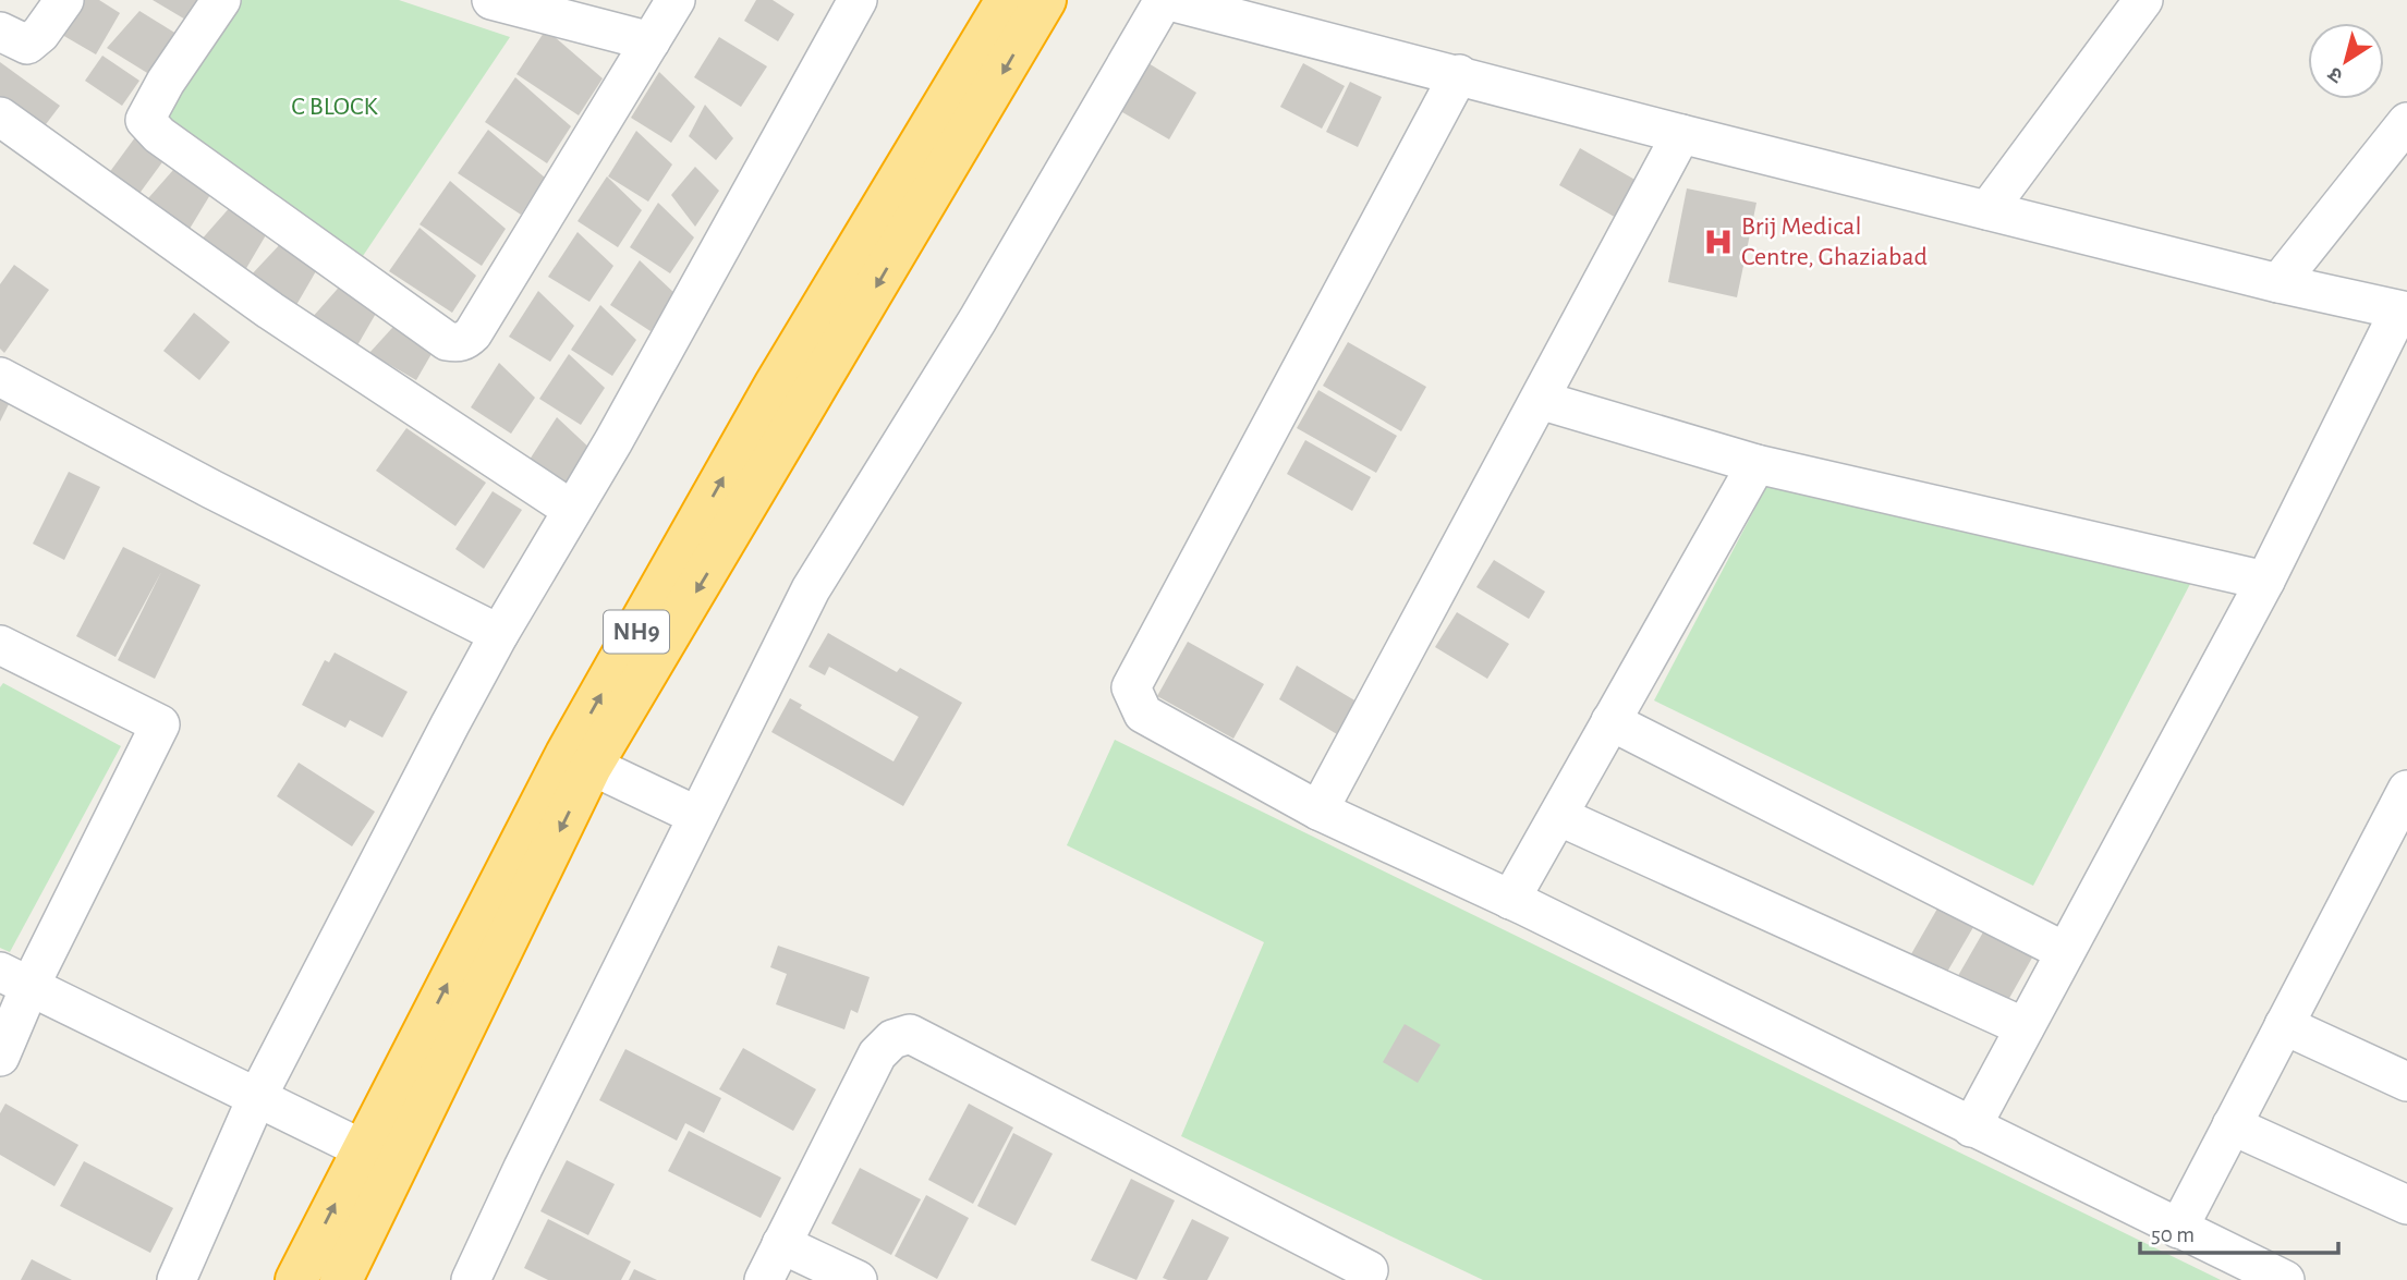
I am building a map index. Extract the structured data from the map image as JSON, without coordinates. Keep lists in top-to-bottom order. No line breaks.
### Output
{"streets":{"highway":["NH9"]},"parks":["C BLOCK"],"places":{"hospital":["Brij Medical Centre, Ghaziabad"]},"scale_bar":"50 m","north":"bottom left"}
